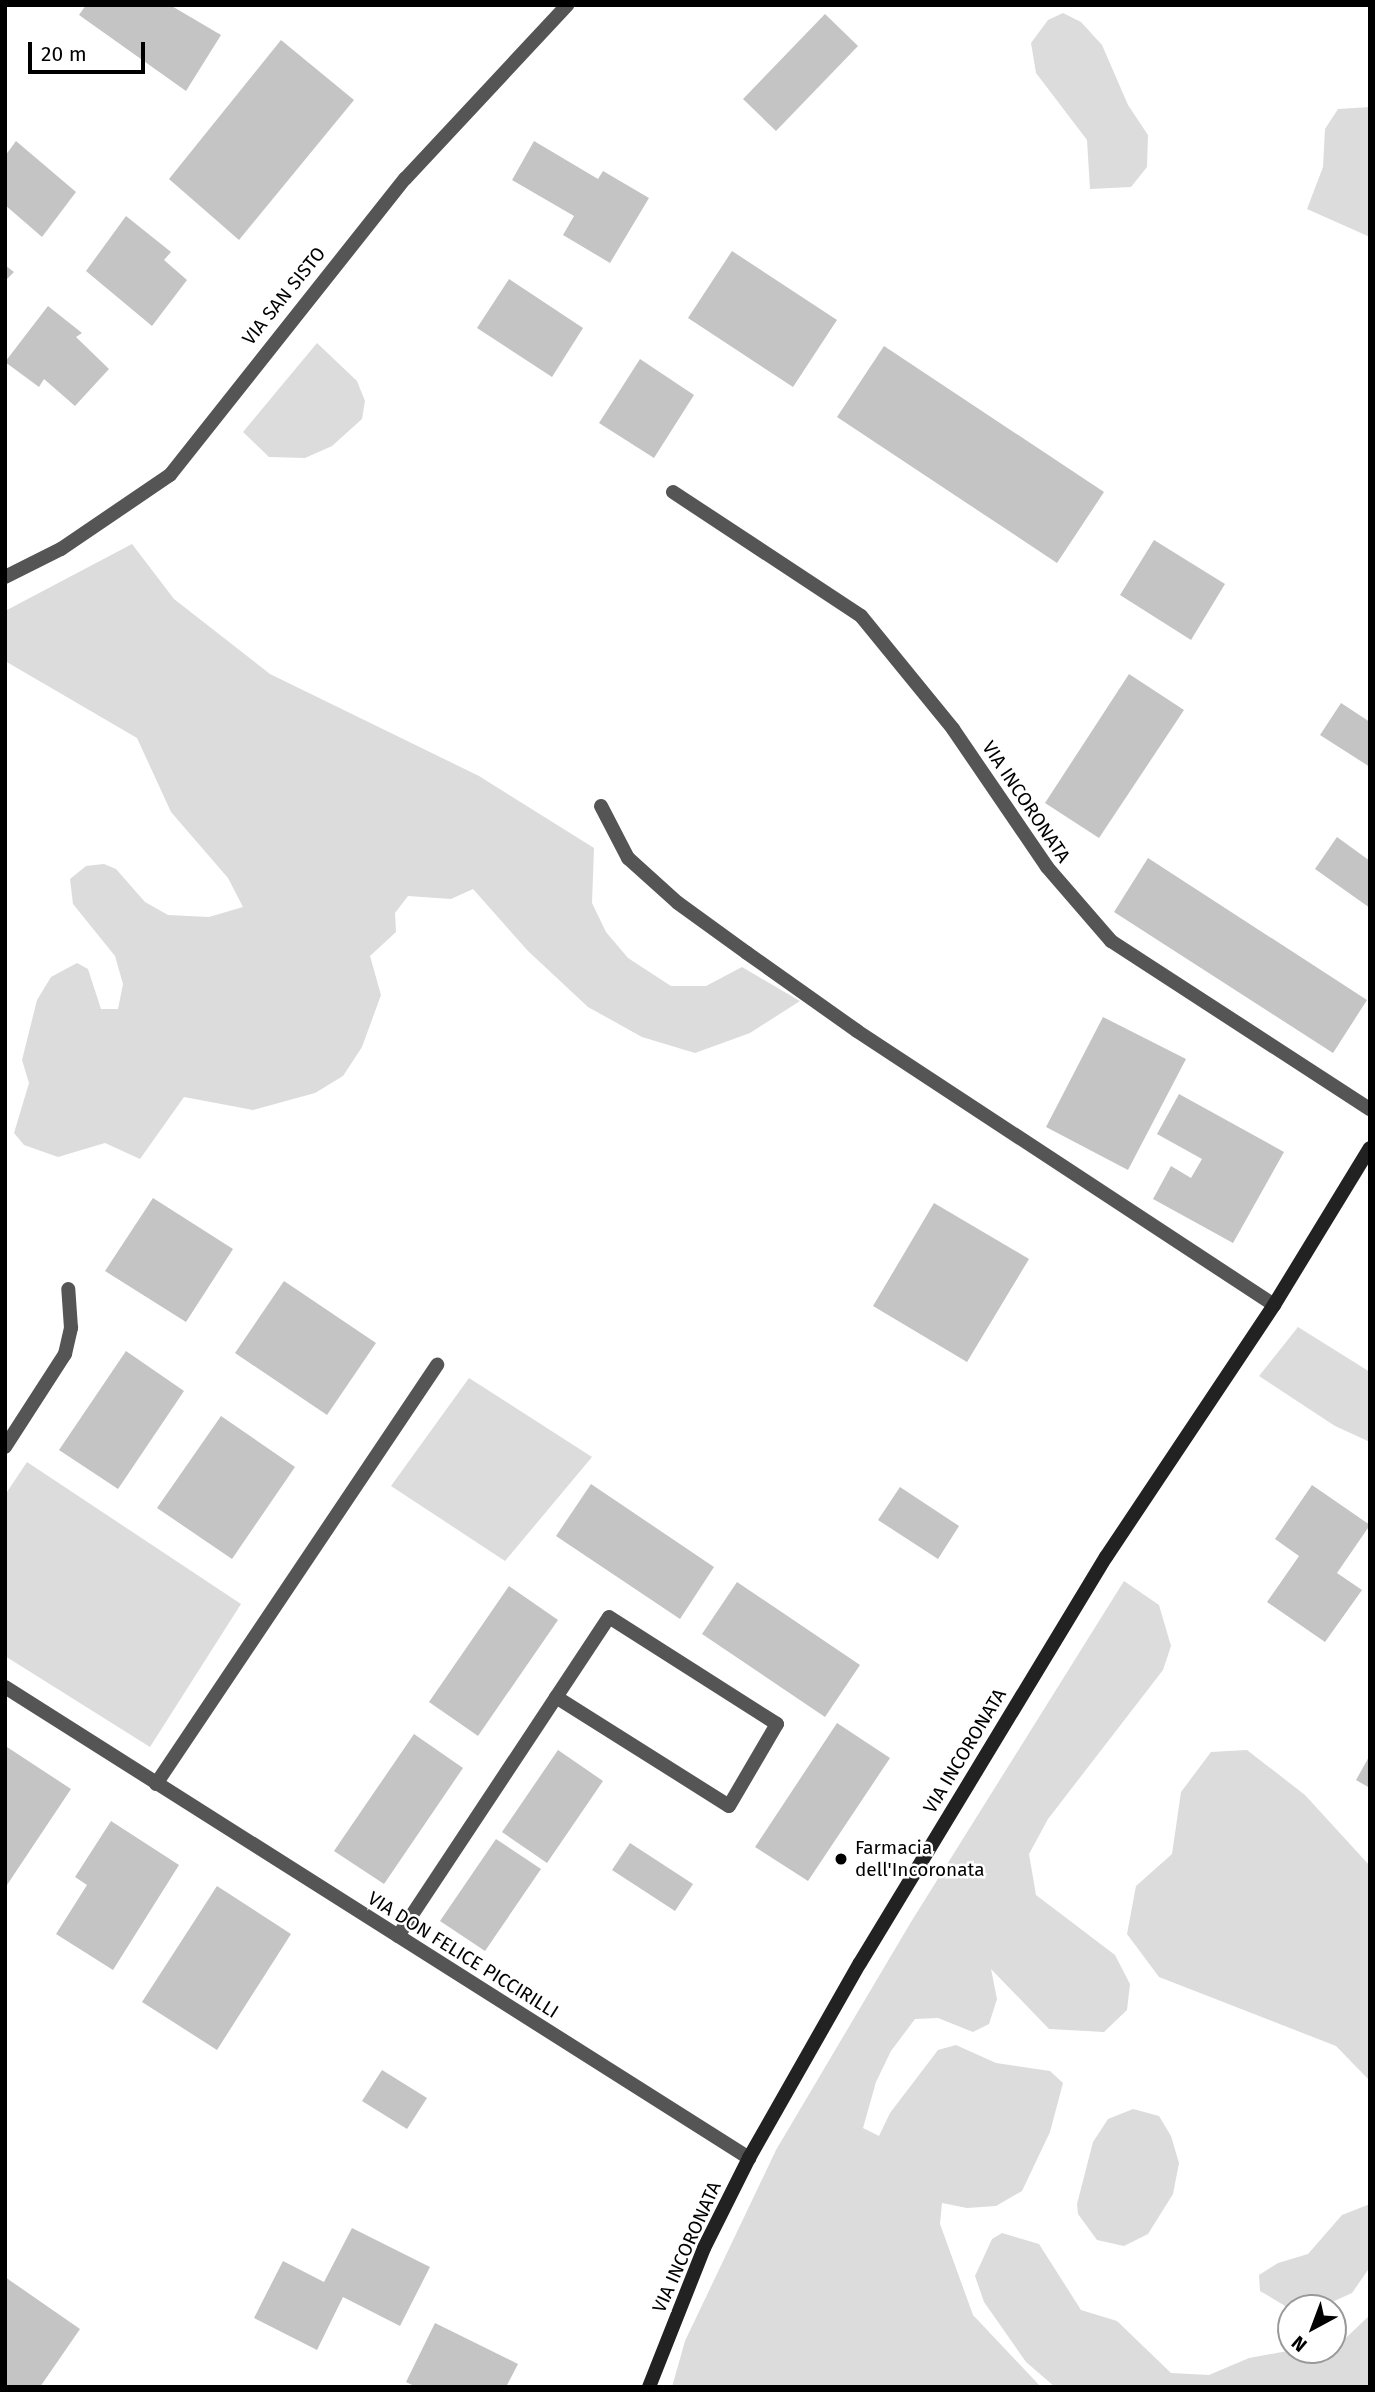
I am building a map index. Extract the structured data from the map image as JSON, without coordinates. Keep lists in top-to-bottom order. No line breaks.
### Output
{"streets":{"main road":["VIA INCORONATA"],"street":["VIA SAN SISTO","VIA DON FELICE PICCIRILLI"]},"crossings":[["VIA INCORONATA","VIA DON FELICE PICCIRILLI"]],"places":["Farmacia dell'Incoronata"],"scale_bar":"20 m","north":"bottom left"}
